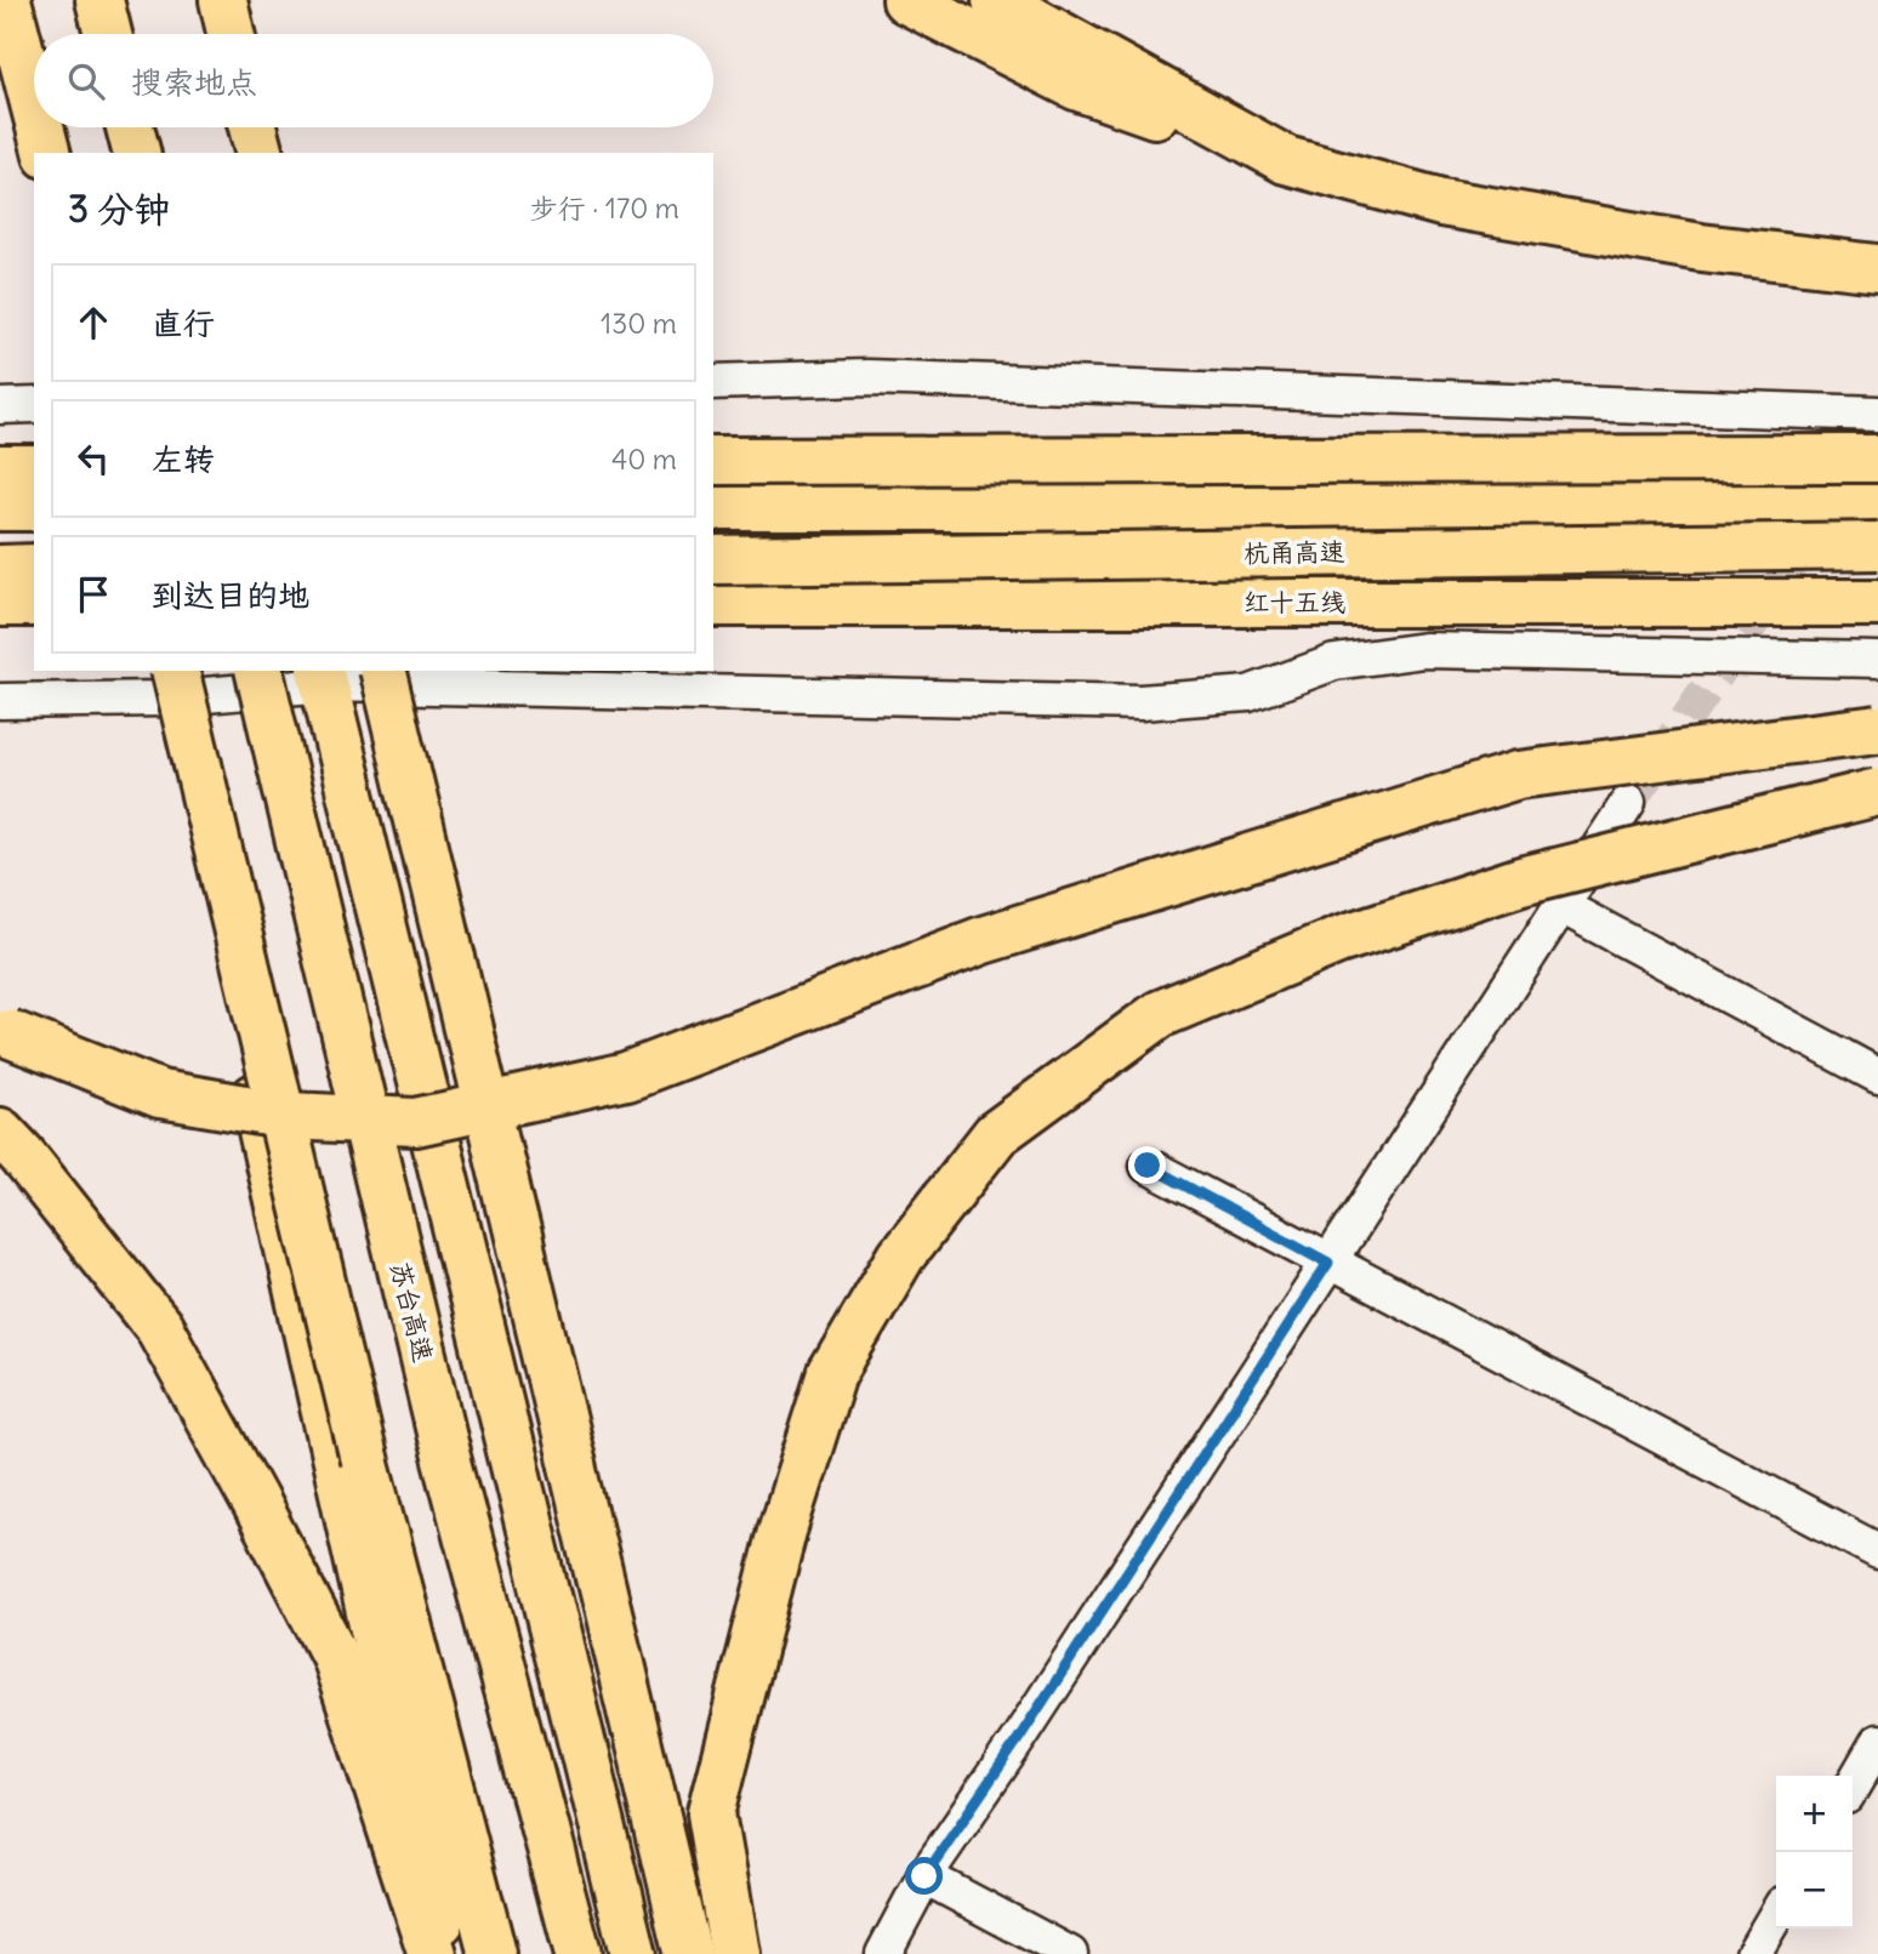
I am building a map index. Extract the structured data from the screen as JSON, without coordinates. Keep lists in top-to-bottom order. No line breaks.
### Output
{"streets":{"main road":["杭甬高速","红十五线","苏台高速"]},"page":{"search":"搜索地点","heading":["3 分钟","步行 · 170 m"],"list":[["直行","130 m"],["左转","40 m"],"到达目的地"],"map_buttons":["+","−"]}}
